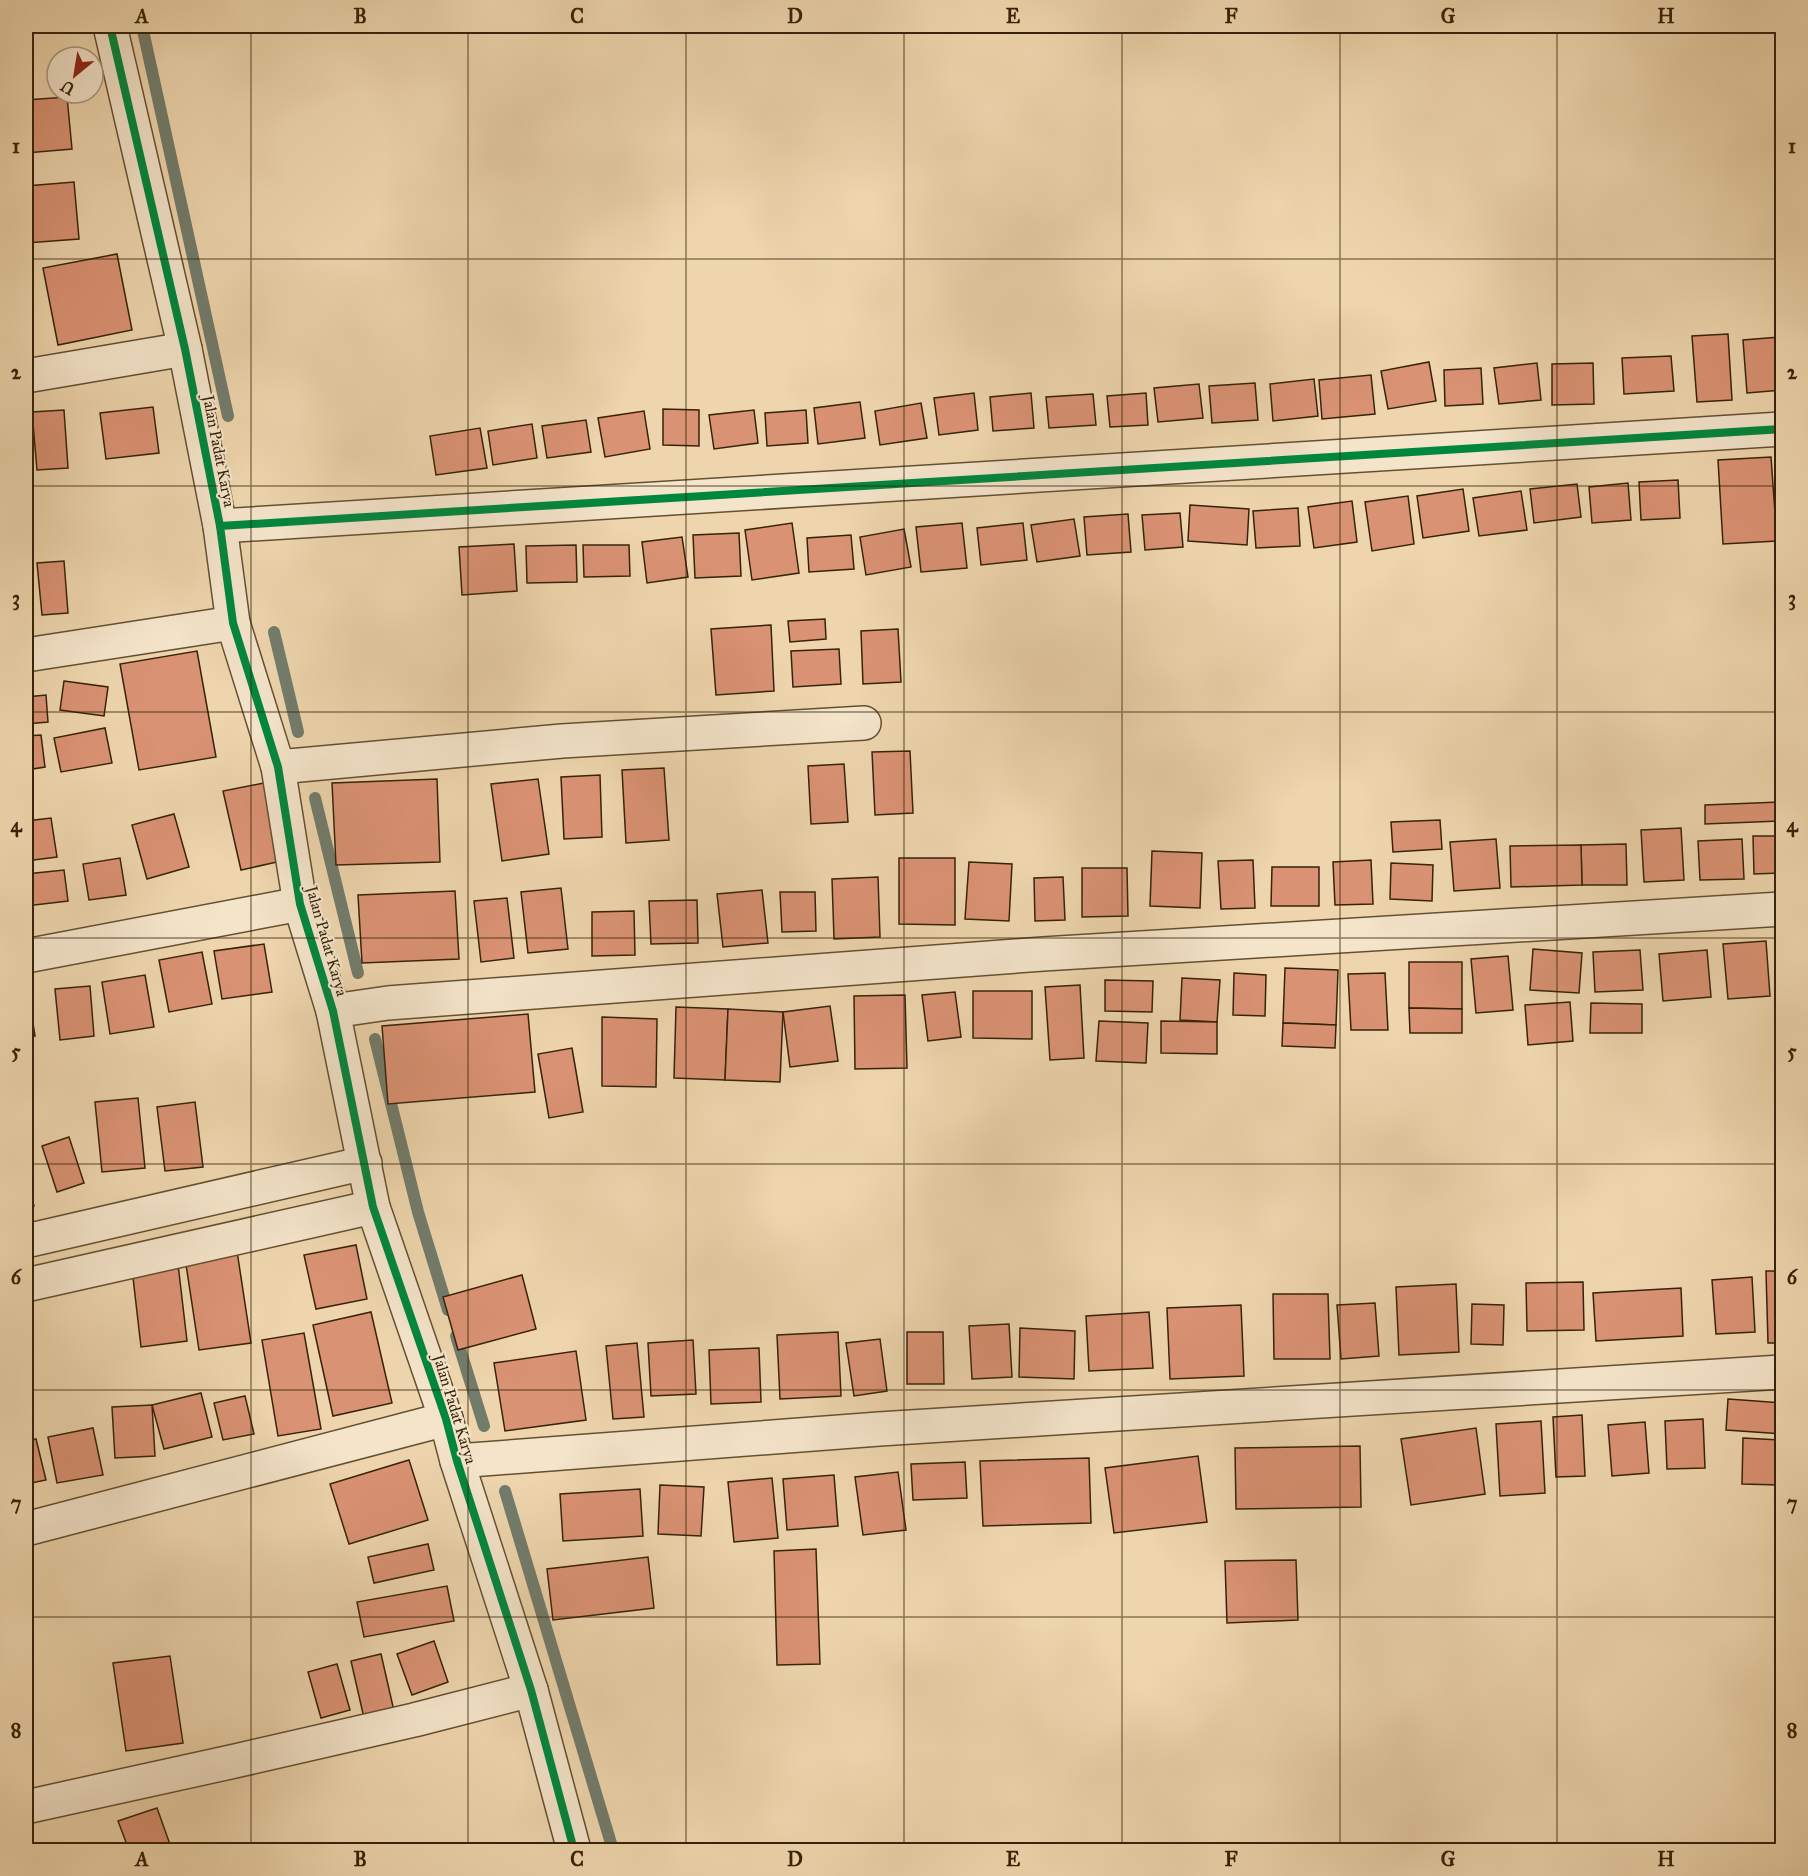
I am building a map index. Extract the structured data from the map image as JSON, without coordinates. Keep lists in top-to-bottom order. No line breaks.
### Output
{"streets":{"street":["Jalan Padat Karya"]},"north":"bottom left","grid":{"columns":["A","B","C","D","E","F","G","H"],"rows":["1","2","3","4","5","6","7","8"]}}
